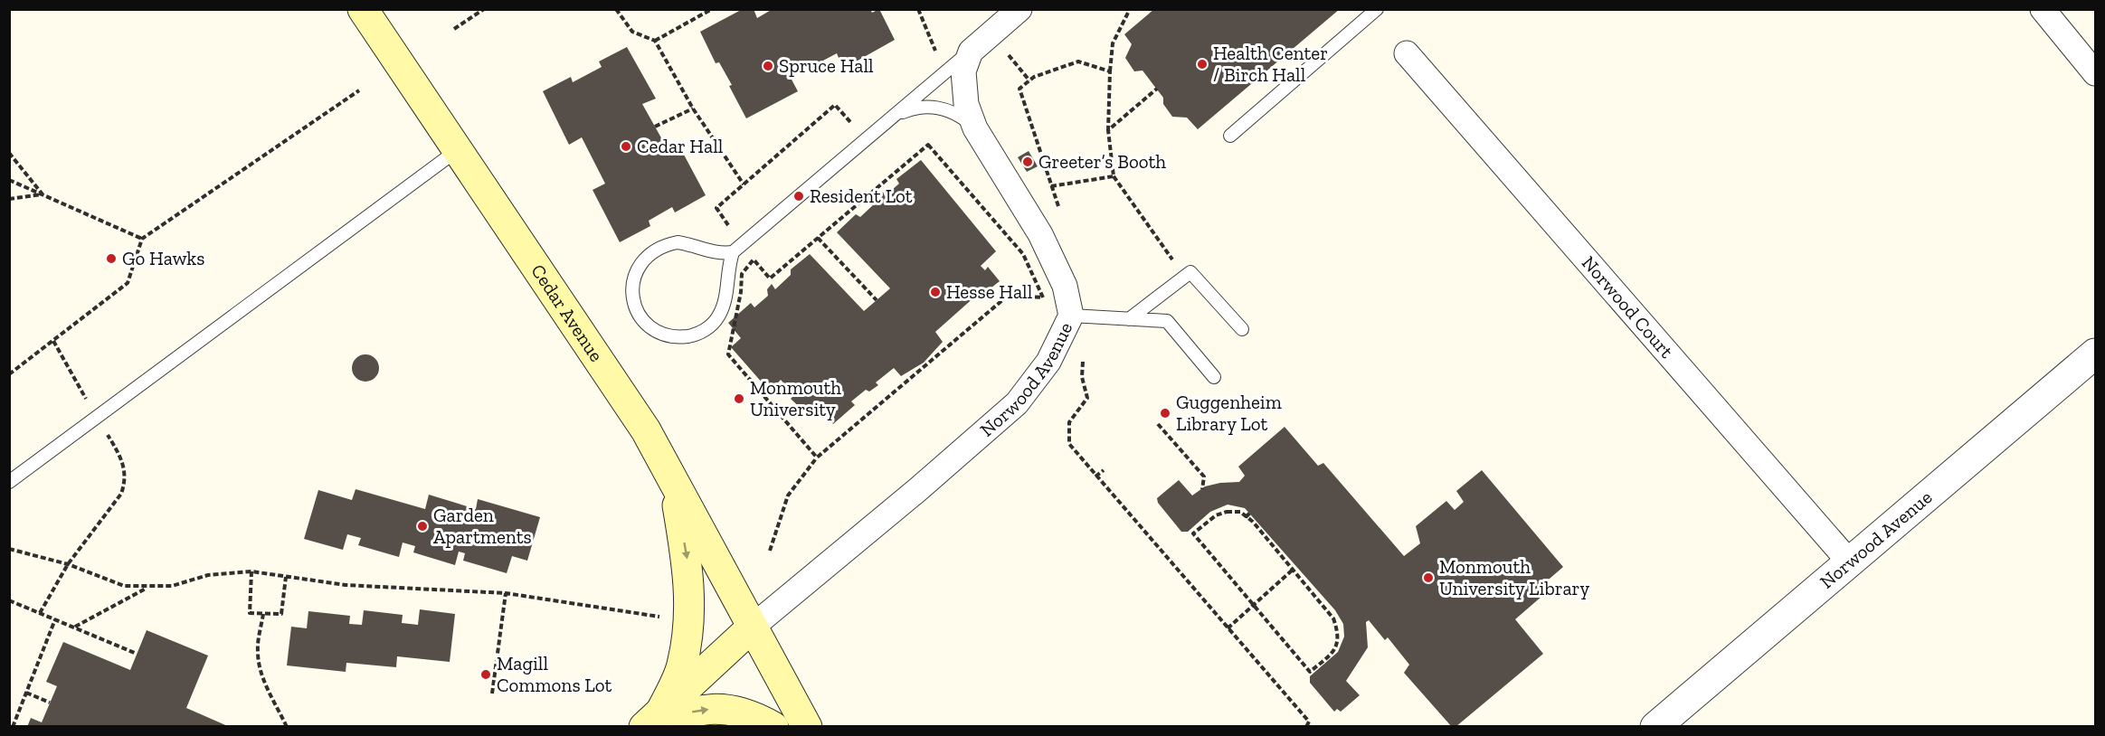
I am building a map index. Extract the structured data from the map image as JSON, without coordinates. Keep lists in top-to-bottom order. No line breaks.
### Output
{"streets":{"main road":["Cedar Avenue","Norwood Avenue"],"street":["Norwood Court"]},"crossings":[["Norwood Court","Norwood Avenue"],["Cedar Avenue","Norwood Avenue"]],"places":["Health Center / Birch Hall","Spruce Hall","Cedar Hall","Greeter’s Booth","Resident Lot","Go Hawks","Hesse Hall","Monmouth University","Guggenheim Library Lot","Garden Apartments","Monmouth University Library","Magill Commons Lot"]}
